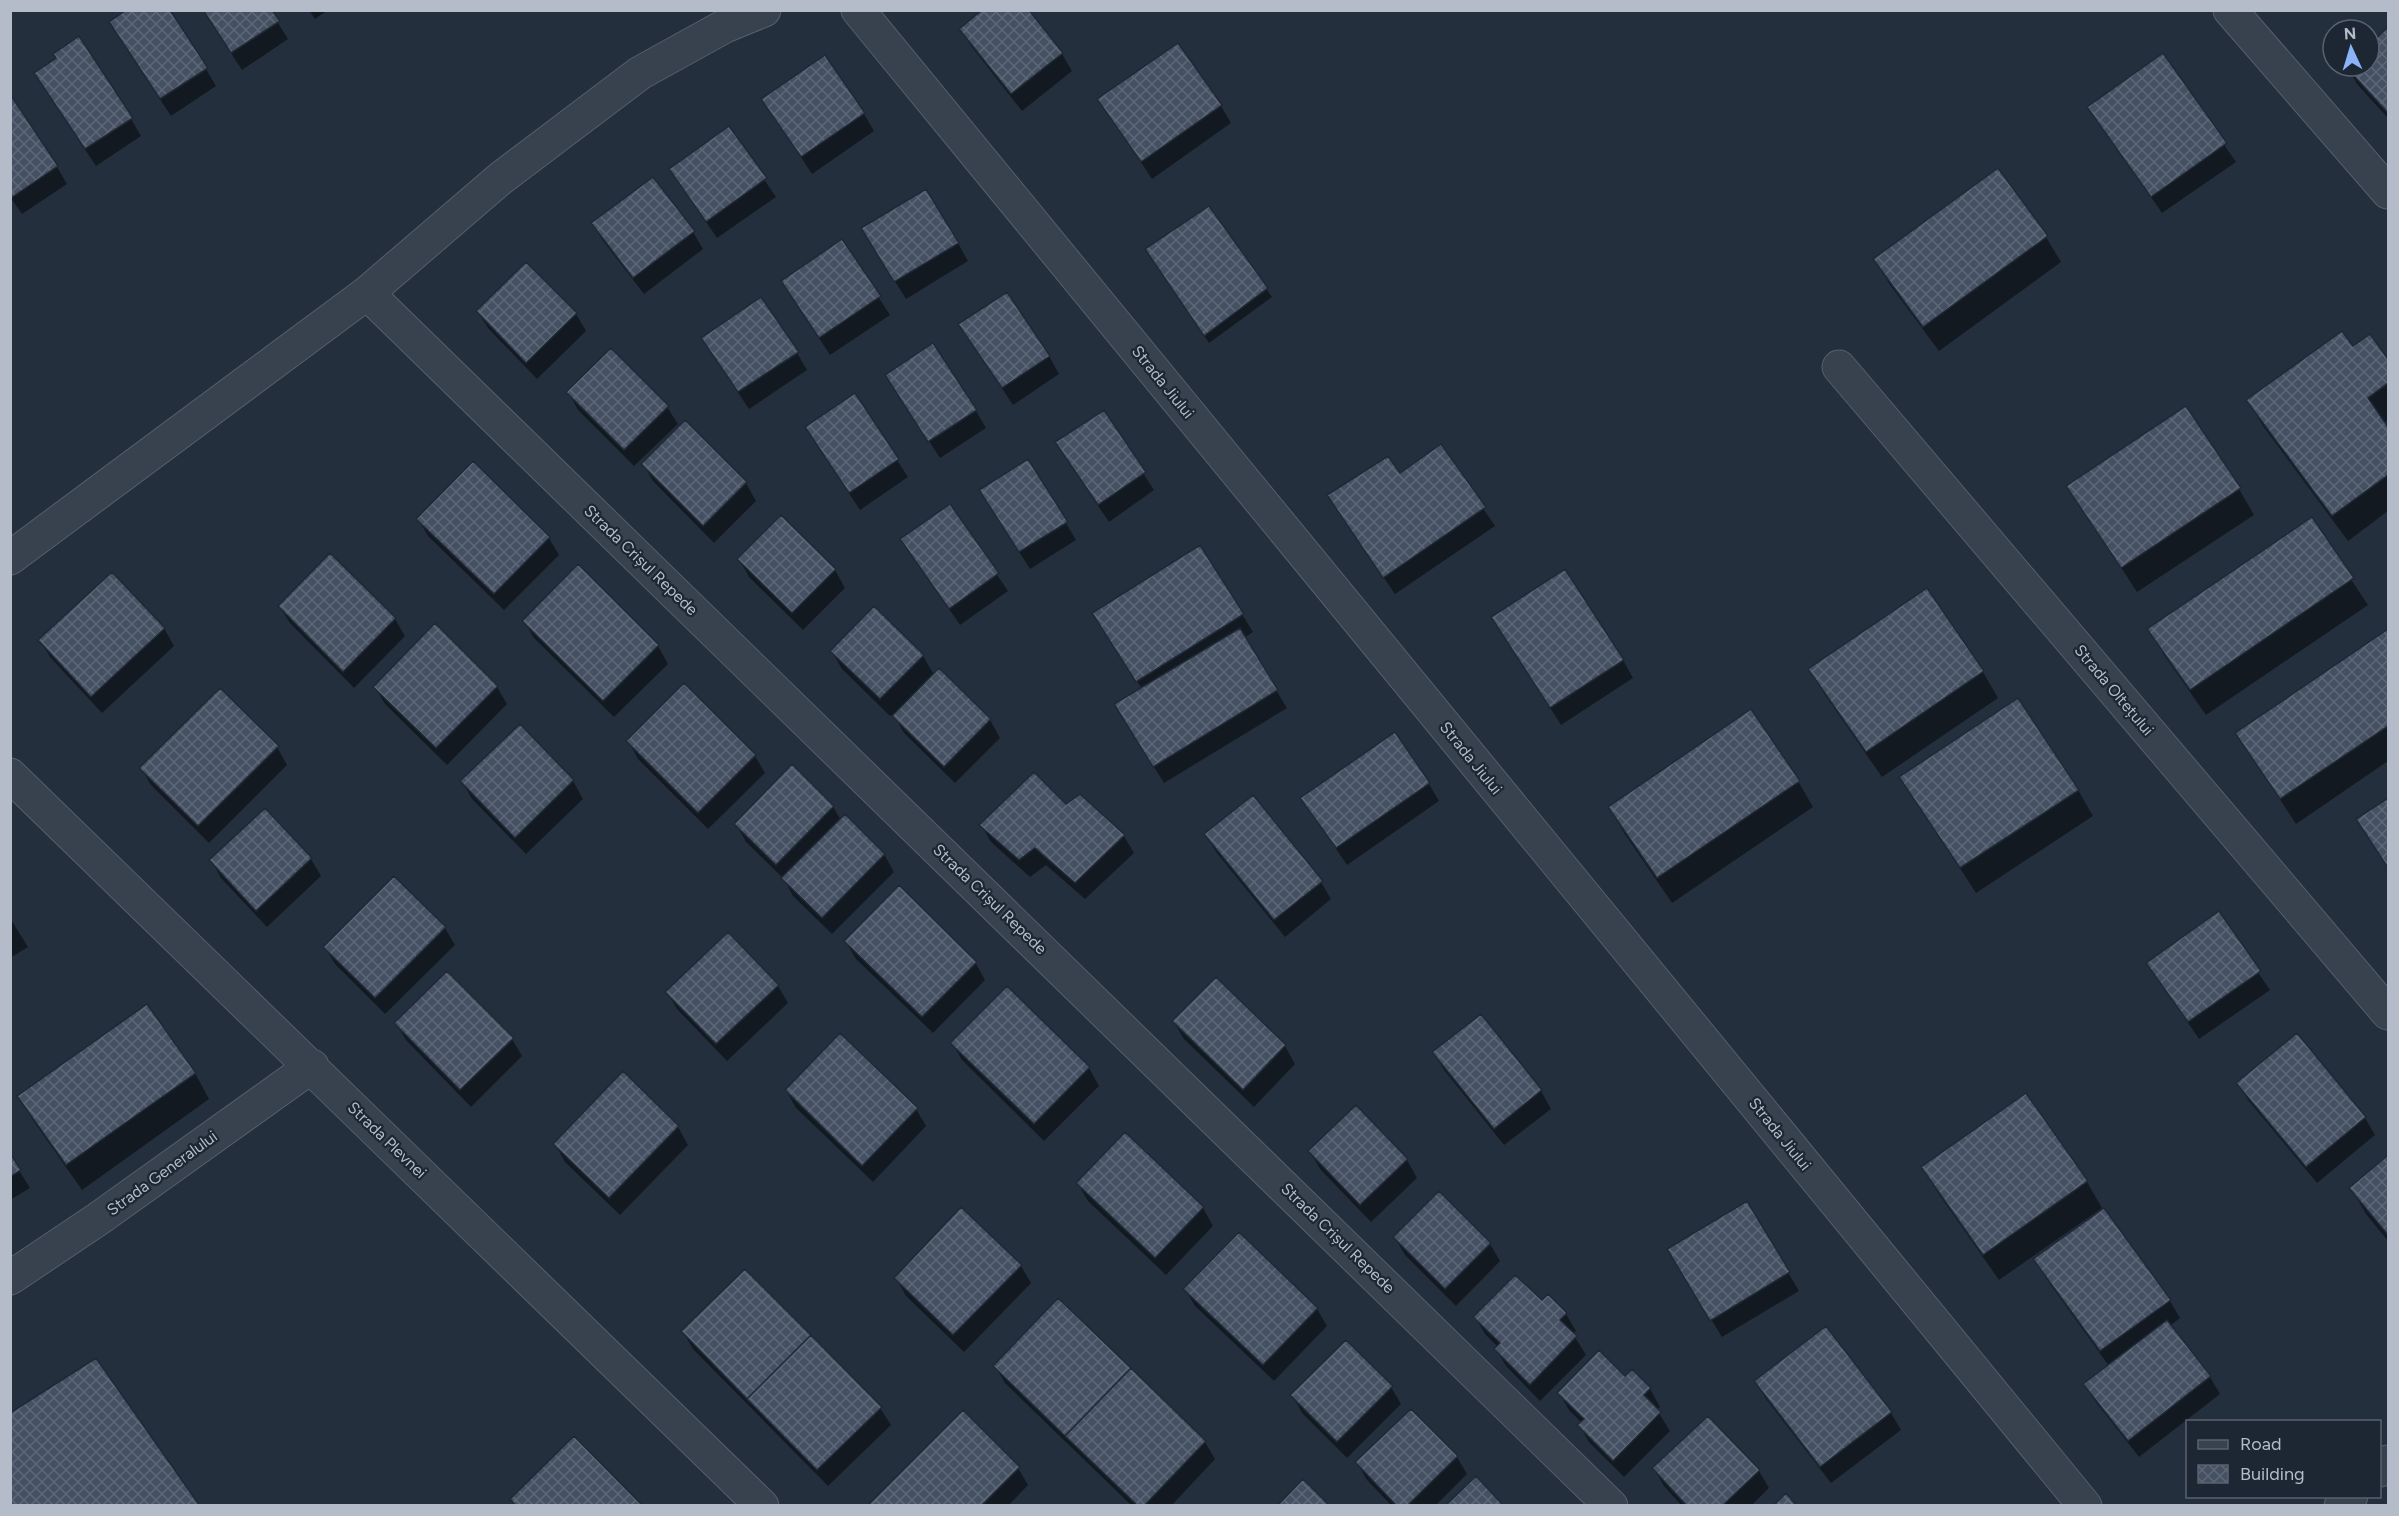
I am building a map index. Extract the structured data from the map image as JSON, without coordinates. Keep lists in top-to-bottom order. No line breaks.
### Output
{"streets":{"street":["Strada Jiului","Strada Crișul Repede","Strada Oltețului","Strada Plevnei","Strada Generalului"]},"crossings":[["Strada Plevnei","Strada Generalului"]],"legend":["Road","Building"],"north":"top"}
